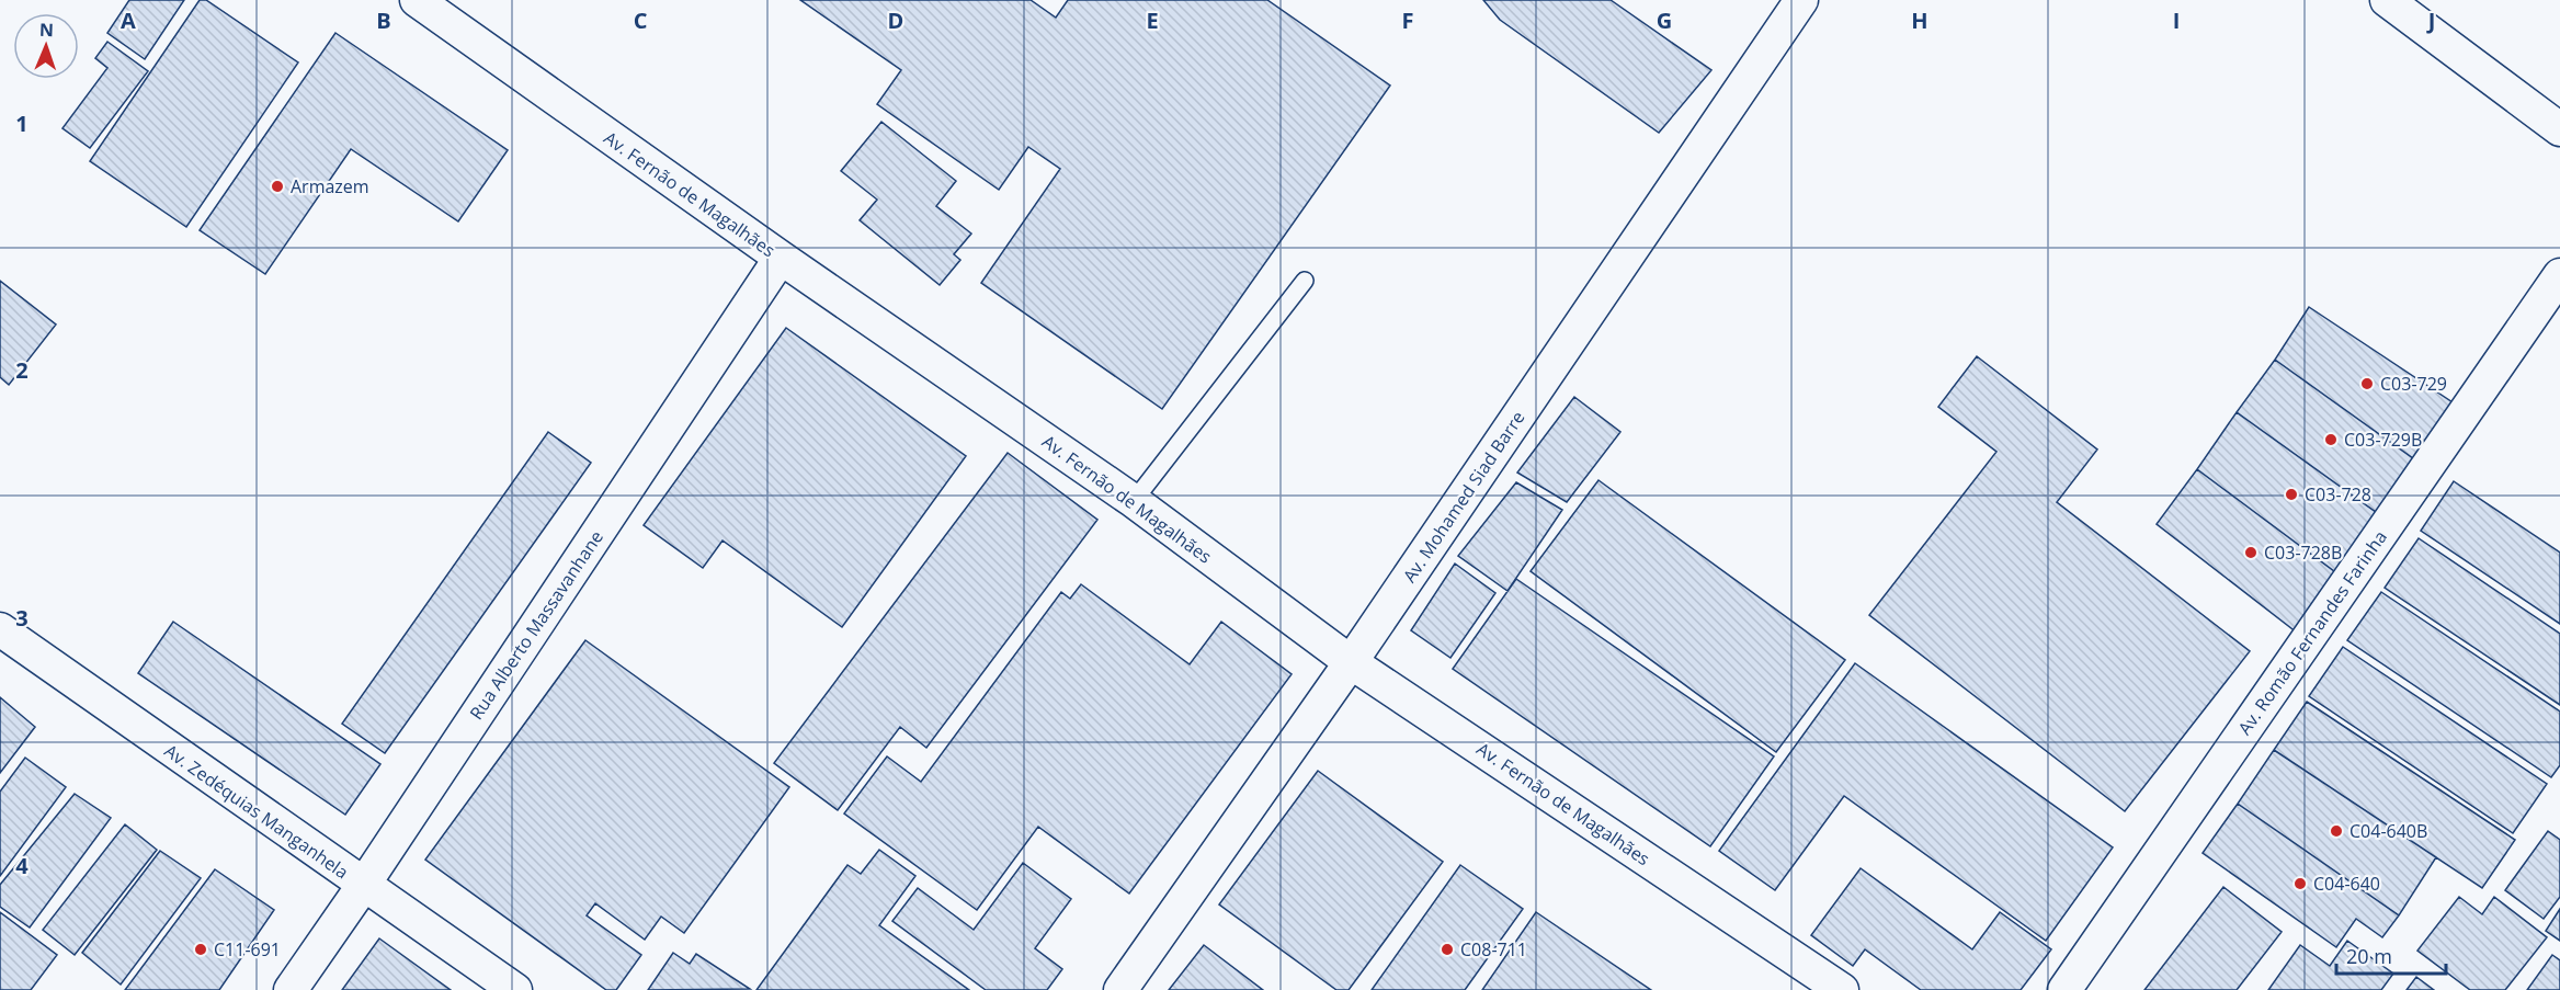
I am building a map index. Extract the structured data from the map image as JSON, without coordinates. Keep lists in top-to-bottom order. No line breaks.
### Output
{"streets":{"street":["Av. Fernão de Magalhães","Av. Mohamed Siad Barre","Rua Alberto Massavanhane","Av. Romão Fernandes Farinha","Av. Zedéquias Manganhela"]},"crossings":[["Av. Fernão de Magalhães","Av. Mohamed Siad Barre"],["Av. Fernão de Magalhães","Rua Alberto Massavanhane"],["Rua Alberto Massavanhane","Av. Zedéquias Manganhela"]],"places":["Armazem","C03-729","C03-729B","C03-728","C03-728B","C04-640B","C04-640","C11-691","C08-711"],"scale_bar":"20 m","north":"top","grid":{"columns":["A","B","C","D","E","F","G","H","I","J"],"rows":["1","2","3","4"]}}
